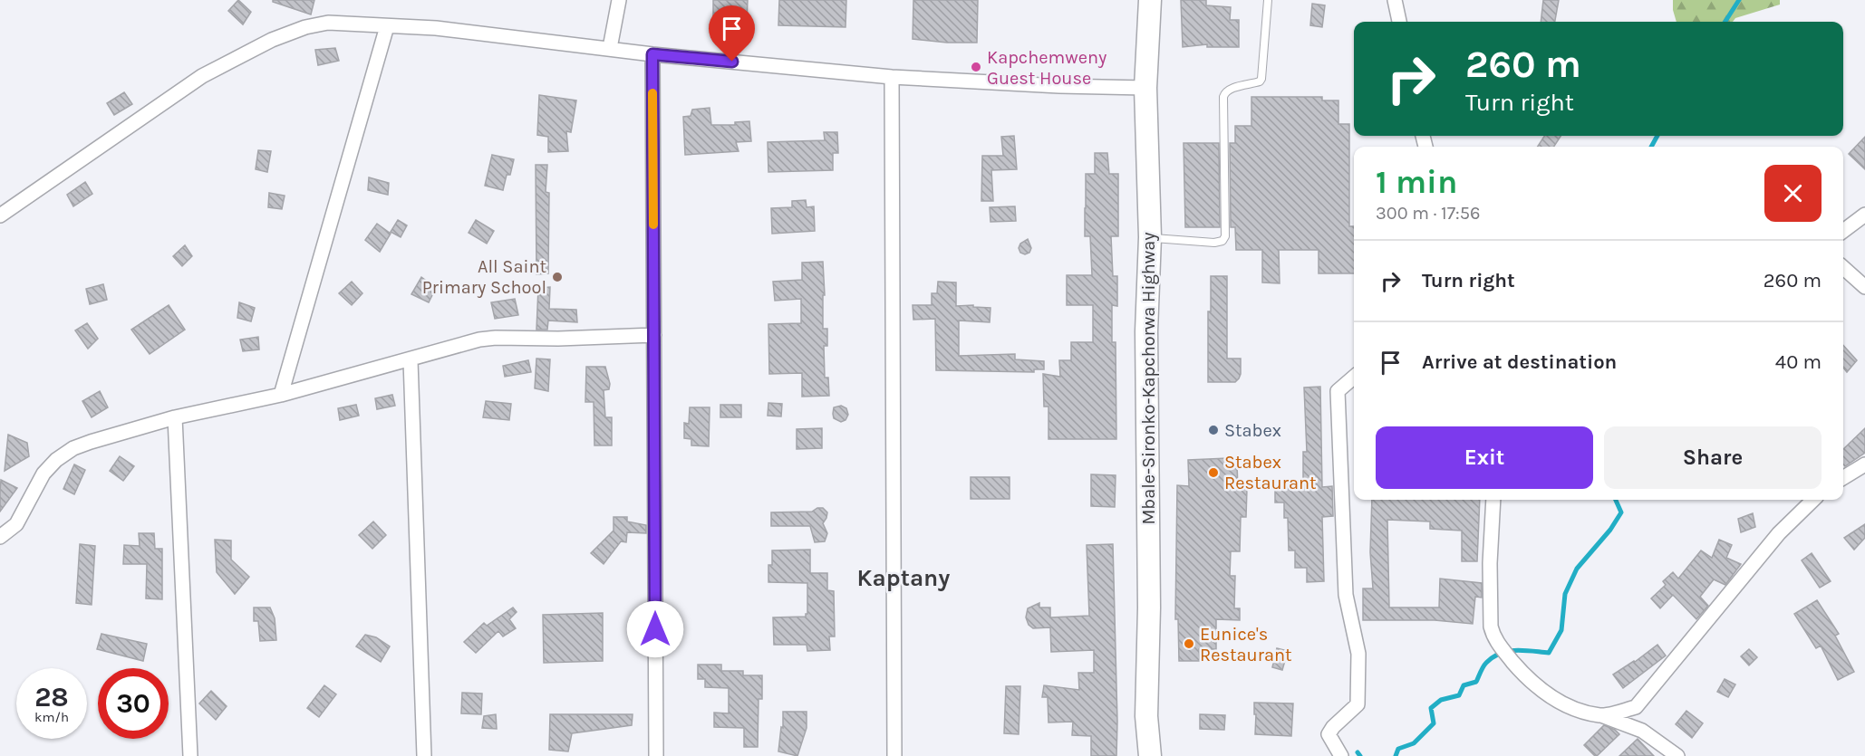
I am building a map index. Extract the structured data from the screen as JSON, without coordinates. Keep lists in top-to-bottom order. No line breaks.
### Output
{"streets":{"main road":["Mbale-Sironko-Kapchorwa Highway"]},"districts":["Kaptany"],"places":["Kapchemweny Guest House","All Saint Primary School","Stabex","Stabex Restaurant","Eunice's Restaurant"],"page":{"turn":["260 m","Turn right"],"heading":["1 min","300 m · 17:56"],"list":[{"name":"Turn right","value":"260 m"},{"name":"Arrive at destination","value":"40 m"}],"buttons":["Exit","Share"],"speed":"28 km/h","limit":"30"}}
